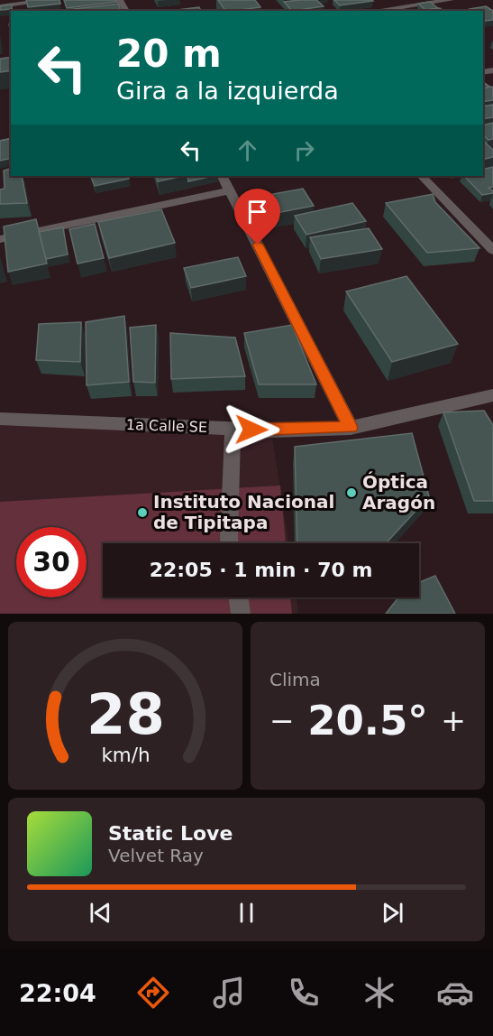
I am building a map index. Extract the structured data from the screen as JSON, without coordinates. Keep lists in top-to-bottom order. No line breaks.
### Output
{"streets":{"street":["1a Calle SE"]},"places":["Óptica Aragón","Instituto Nacional de Tipitapa"],"page":{"turn":["20 m","Gira a la izquierda"],"limit":"30","trip":"22:05 · 1 min · 70 m","tile":"Clima","heat":["−","20.5°","+"],"song":["Static Love","Velvet Ray"],"tabs":"22:04","gauge":["28","km/h"]}}
